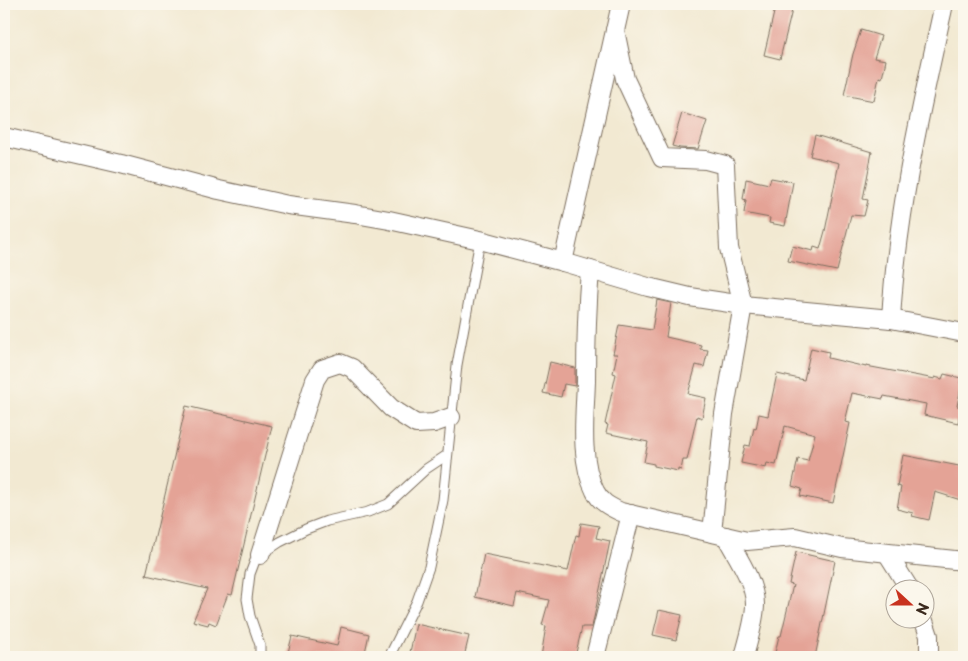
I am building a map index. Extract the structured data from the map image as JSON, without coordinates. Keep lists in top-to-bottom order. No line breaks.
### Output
{"north":"right"}
